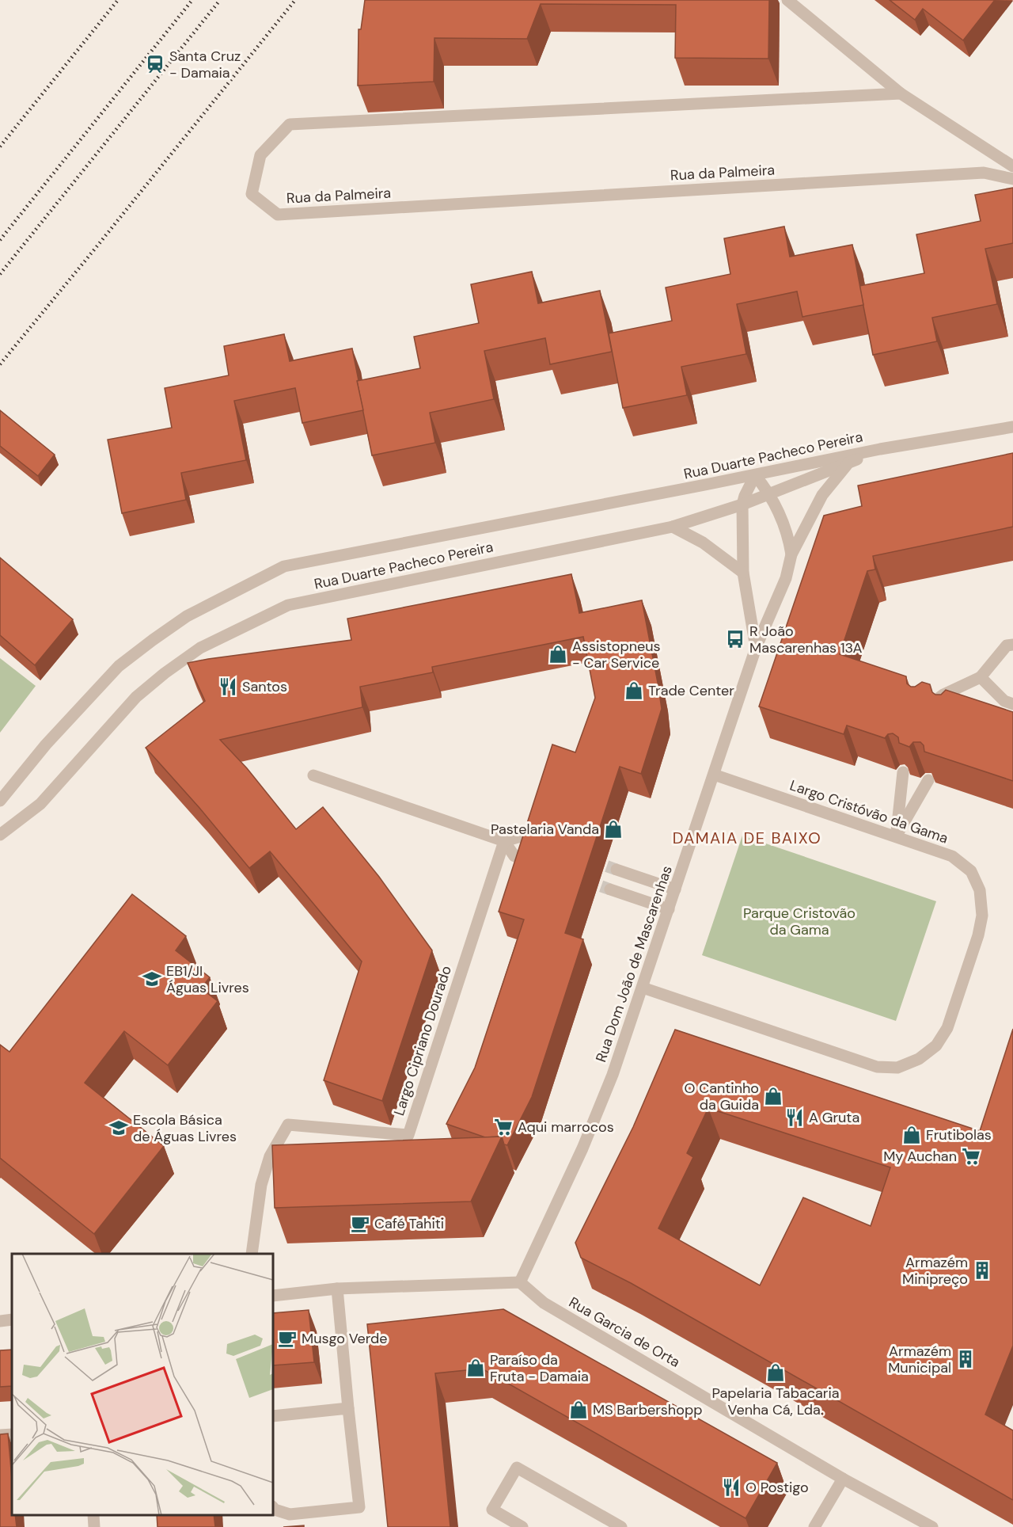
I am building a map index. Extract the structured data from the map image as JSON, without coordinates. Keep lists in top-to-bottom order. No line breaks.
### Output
{"streets":{"street":["Rua da Palmeira","Rua Duarte Pacheco Pereira","Largo Cristóvão da Gama","Rua Dom João de Mascarenhas","Largo Cipriano Dourado","Rua Garcia de Orta"]},"crossings":[["Rua Duarte Pacheco Pereira","Rua Dom João de Mascarenhas"],["Largo Cristóvão da Gama","Rua Dom João de Mascarenhas"],["Rua Dom João de Mascarenhas","Rua Garcia de Orta"]],"districts":["DAMAIA DE BAIXO"],"parks":["Parque Cristovão da Gama"],"places":{"station":["Santa Cruz - Damaia"],"bus stop":["R João Mascarenhas 13A"],"shop":["Assistopneus - Car Service","Trade Center","Pastelaria Vanda","O Cantinho da Guida","Frutibolas","Paraíso da Fruta - Damaia","Papelaria Tabacaria Venha Cá, Lda.","MS Barbershopp"],"restaurant":["Santos","A Gruta","O Postigo"],"school or university":["EB1/JI Águas Livres","Escola Básica de Águas Livres"],"supermarket":["Aqui marrocos","My Auchan"],"cafe":["Café Tahiti","Musgo Verde"],"building":["Armazém Minipreço","Armazém Municipal"]}}
